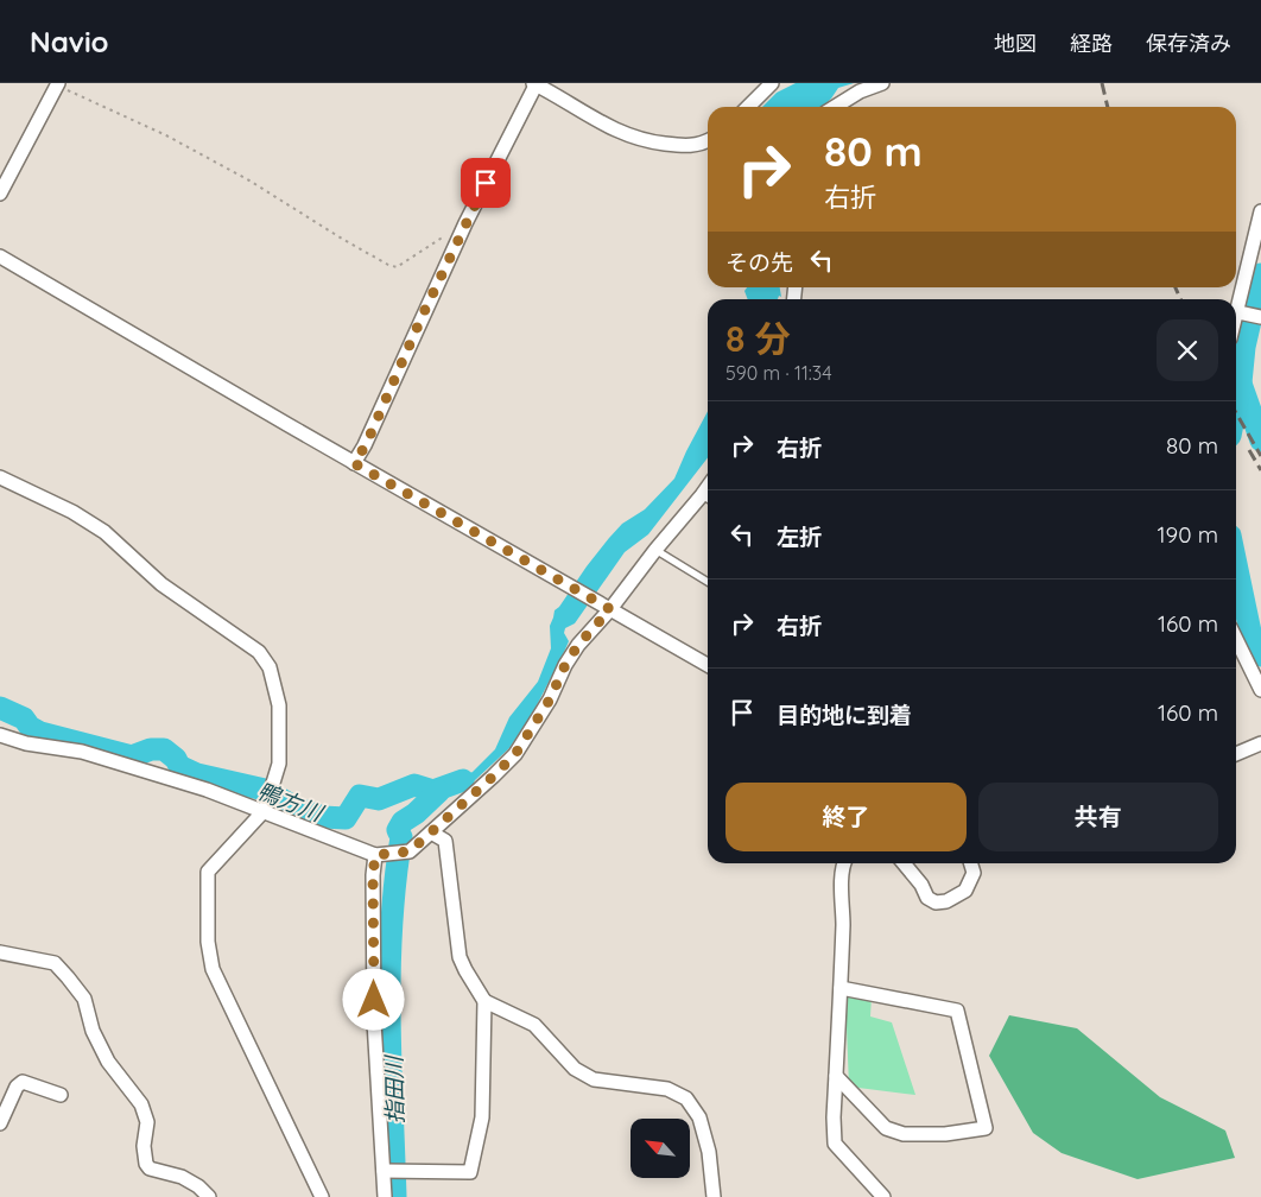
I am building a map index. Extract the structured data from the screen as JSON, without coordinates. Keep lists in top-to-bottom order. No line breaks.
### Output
{"water":["鴨方川","指田川"],"north":"top left","page":{"header":"Navio","nav":["地図","経路","保存済み"],"turn":["80 m","右折"],"then":"その先","heading":["8 分","590 m · 11:34"],"list":[{"name":"右折","value":"80 m"},{"name":"左折","value":"190 m"},{"name":"右折","value":"160 m"},{"name":"目的地に到着","value":"160 m"}],"buttons":["終了","共有"]}}
